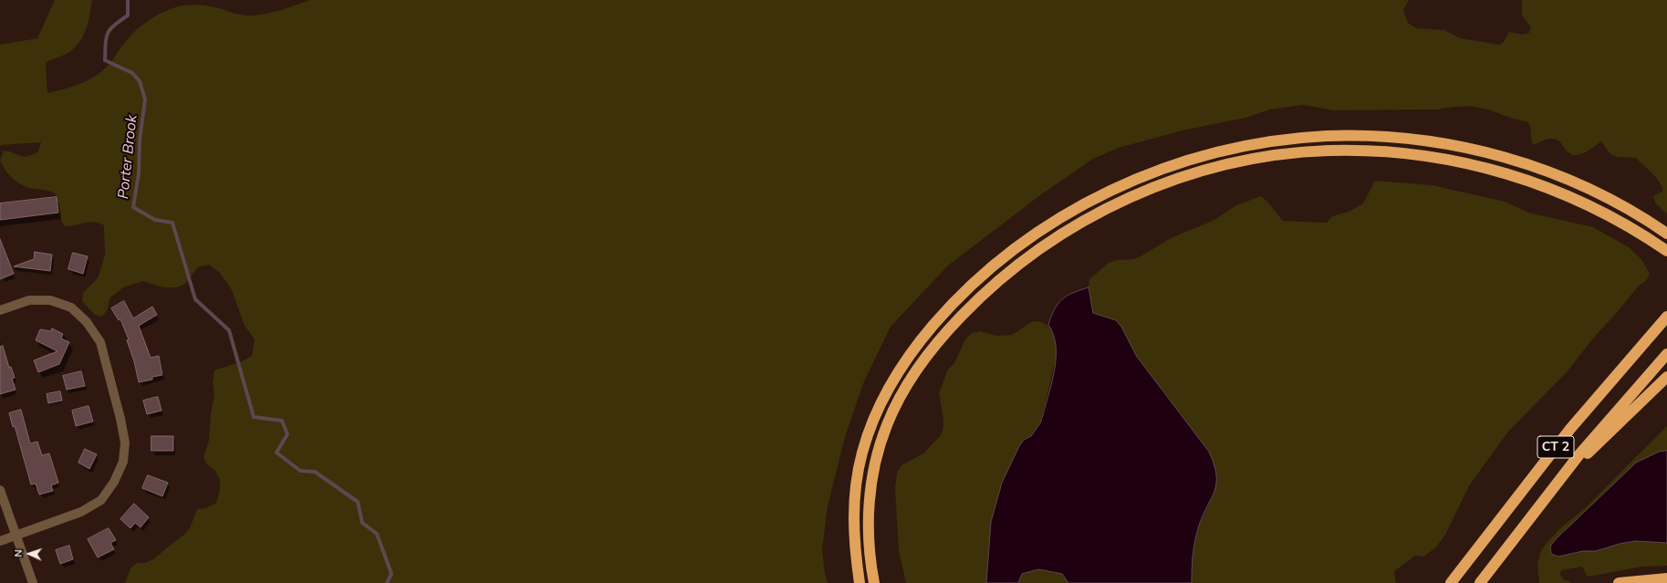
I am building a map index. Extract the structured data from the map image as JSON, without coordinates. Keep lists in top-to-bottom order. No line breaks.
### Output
{"streets":{"highway":["CT 2"]},"water":["Porter Brook"],"north":"left"}
